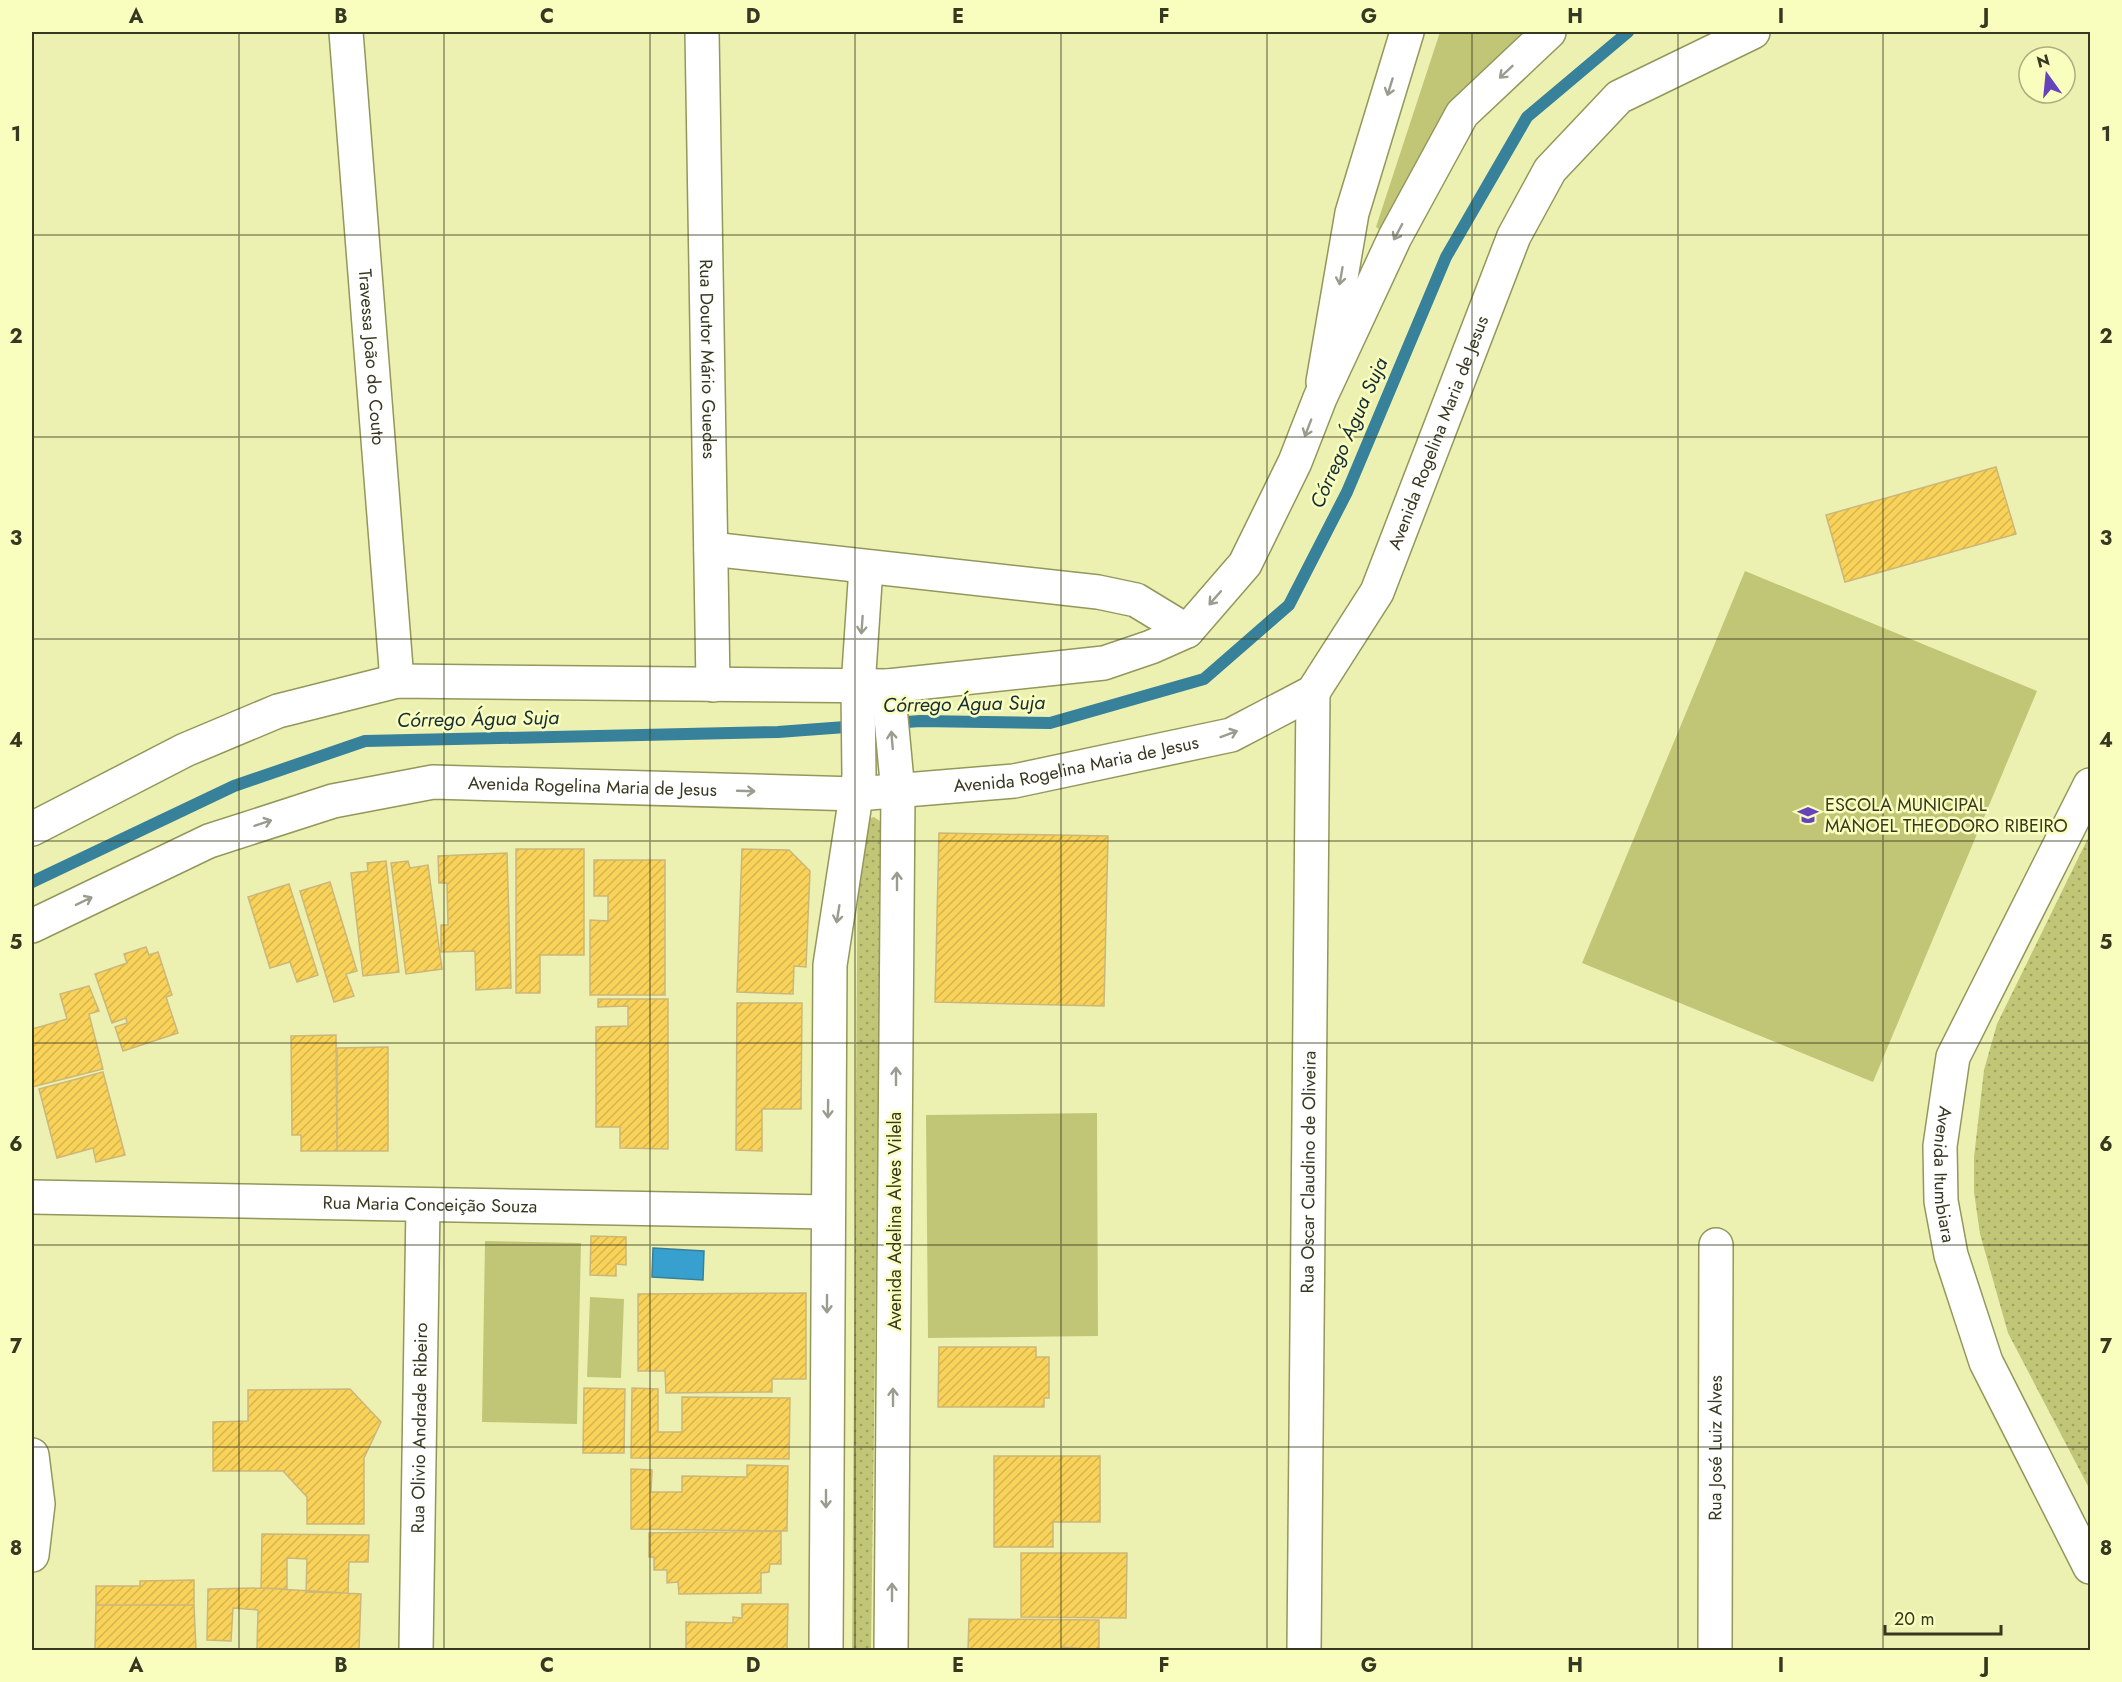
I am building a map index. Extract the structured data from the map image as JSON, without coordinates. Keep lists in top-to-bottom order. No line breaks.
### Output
{"streets":{"street":["Travessa João do Couto","Rua Doutor Mário Guedes","Avenida Rogelina Maria de Jesus","Rua Oscar Claudino de Oliveira","Avenida Itumbiara","Rua Maria Conceição Souza","Avenida Adelina Alves Vilela","Rua Olivio Andrade Ribeiro","Rua José Luiz Alves"]},"crossings":[["Avenida Rogelina Maria de Jesus","Rua Oscar Claudino de Oliveira"],["Avenida Rogelina Maria de Jesus","Avenida Adelina Alves Vilela"],["Rua Maria Conceição Souza","Rua Olivio Andrade Ribeiro"]],"water":["Córrego Água Suja"],"places":{"school or university":["ESCOLA MUNICIPAL MANOEL THEODORO RIBEIRO"]},"scale_bar":"20 m","north":"top","grid":{"columns":["A","B","C","D","E","F","G","H","I","J"],"rows":["1","2","3","4","5","6","7","8"]}}
